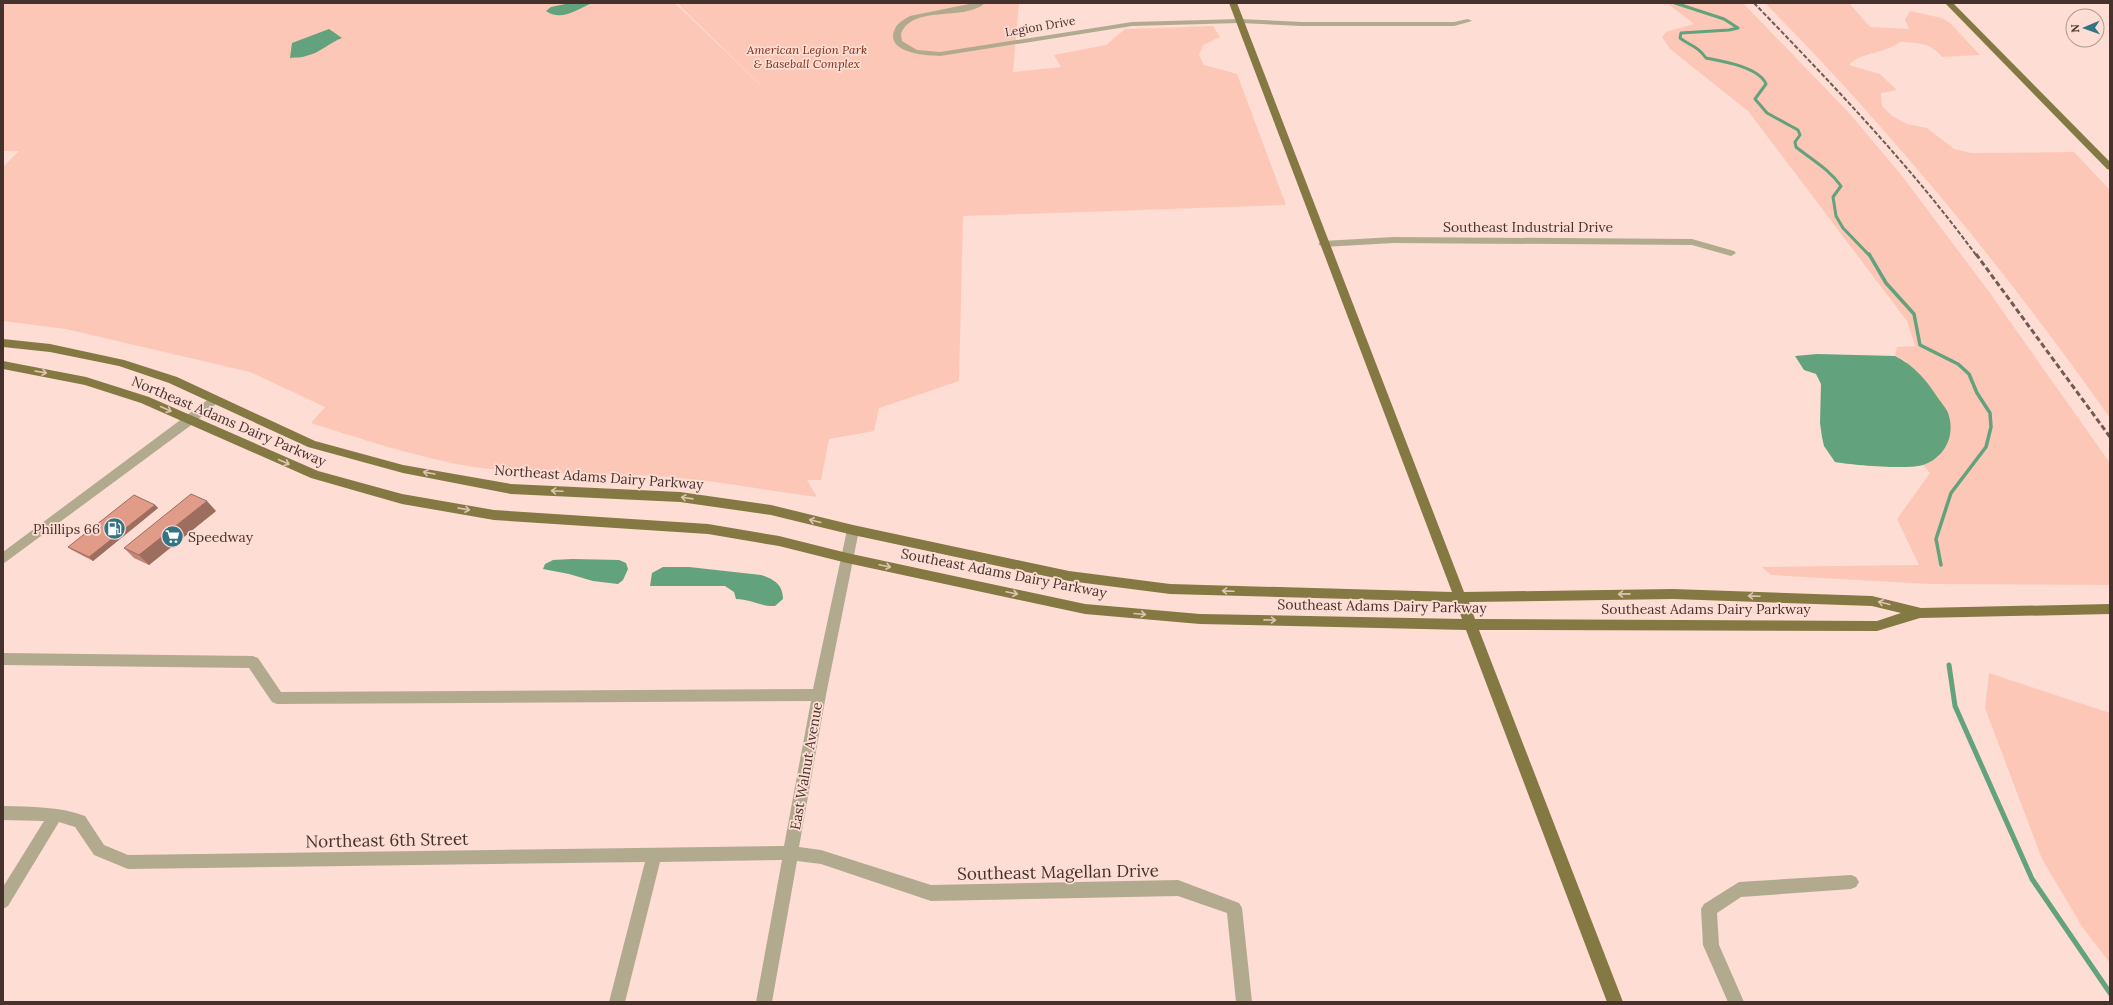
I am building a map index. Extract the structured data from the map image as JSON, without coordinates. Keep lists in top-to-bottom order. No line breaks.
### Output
{"streets":{"main road":["Northeast Adams Dairy Parkway","Southeast Adams Dairy Parkway"],"street":["Legion Drive","Southeast Industrial Drive","East Walnut Avenue","Northeast 6th Street","Southeast Magellan Drive"]},"crossings":[["Northeast Adams Dairy Parkway","Southeast Adams Dairy Parkway"],["Northeast Adams Dairy Parkway","East Walnut Avenue"],["Southeast Adams Dairy Parkway","East Walnut Avenue"],["East Walnut Avenue","Northeast 6th Street"],["East Walnut Avenue","Southeast Magellan Drive"],["Northeast 6th Street","Southeast Magellan Drive"]],"parks":["American Legion Park & Baseball Complex"],"places":{"fuel station":["Phillips 66"],"supermarket":["Speedway"]},"north":"left"}
